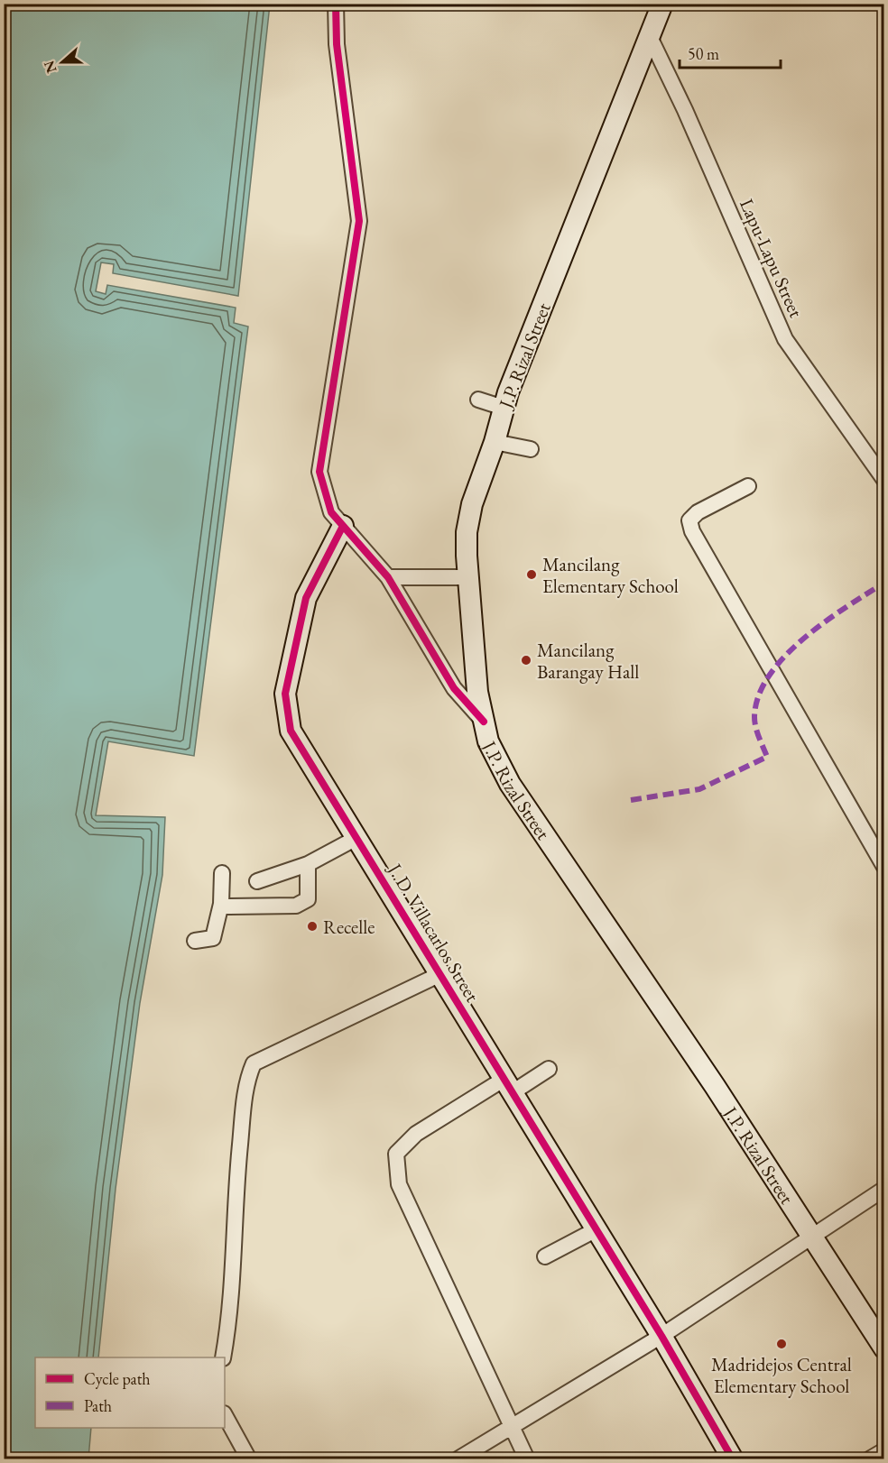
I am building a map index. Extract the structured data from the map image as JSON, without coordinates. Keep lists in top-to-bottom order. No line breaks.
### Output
{"streets":{"main road":["J.P. Rizal Street","J. D. Villacarlos Street"],"street":["Lapu-Lapu Street"]},"crossings":[["Lapu-Lapu Street","J.P. Rizal Street"]],"places":["Mancilang Elementary School","Mancilang Barangay Hall","Recelle","Madridejos Central Elementary School"],"legend":["Cycle path","Path"],"scale_bar":"50 m","north":"left"}
